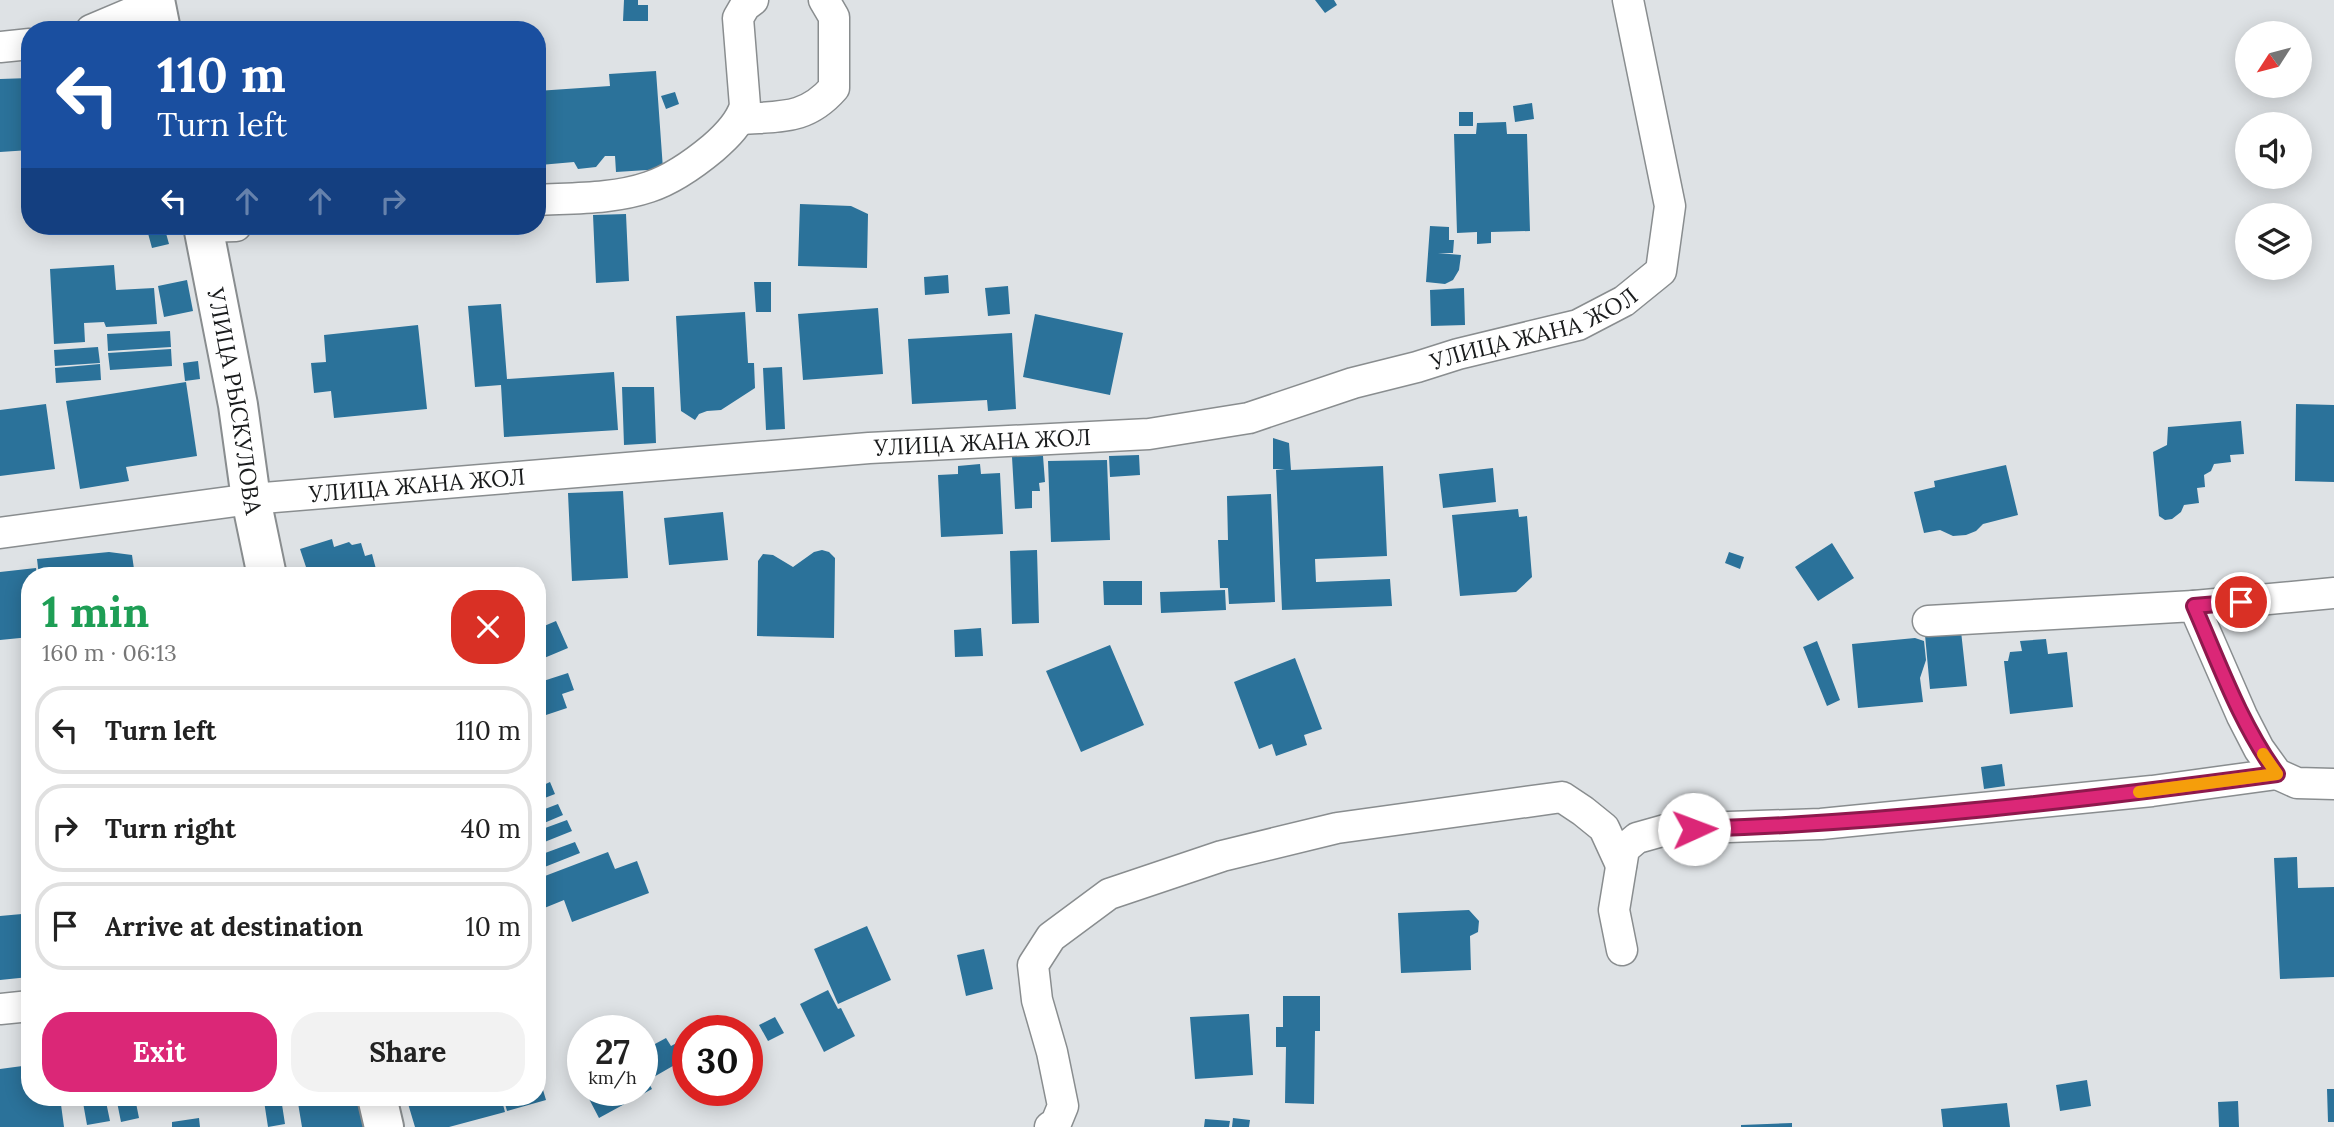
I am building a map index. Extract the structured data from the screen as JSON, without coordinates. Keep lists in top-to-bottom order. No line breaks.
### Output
{"streets":{"street":["УЛИЦА ЖАНА ЖОЛ","УЛИЦА РЫСКУЛОВА"]},"crossings":[["УЛИЦА ЖАНА ЖОЛ","УЛИЦА РЫСКУЛОВА"]],"north":"bottom left","page":{"turn":["110 m","Turn left"],"heading":["1 min","160 m · 06:13"],"list":[{"name":"Turn left","value":"110 m"},{"name":"Turn right","value":"40 m"},{"name":"Arrive at destination","value":"10 m"}],"buttons":["Exit","Share"],"speed":"27 km/h","limit":"30"}}
